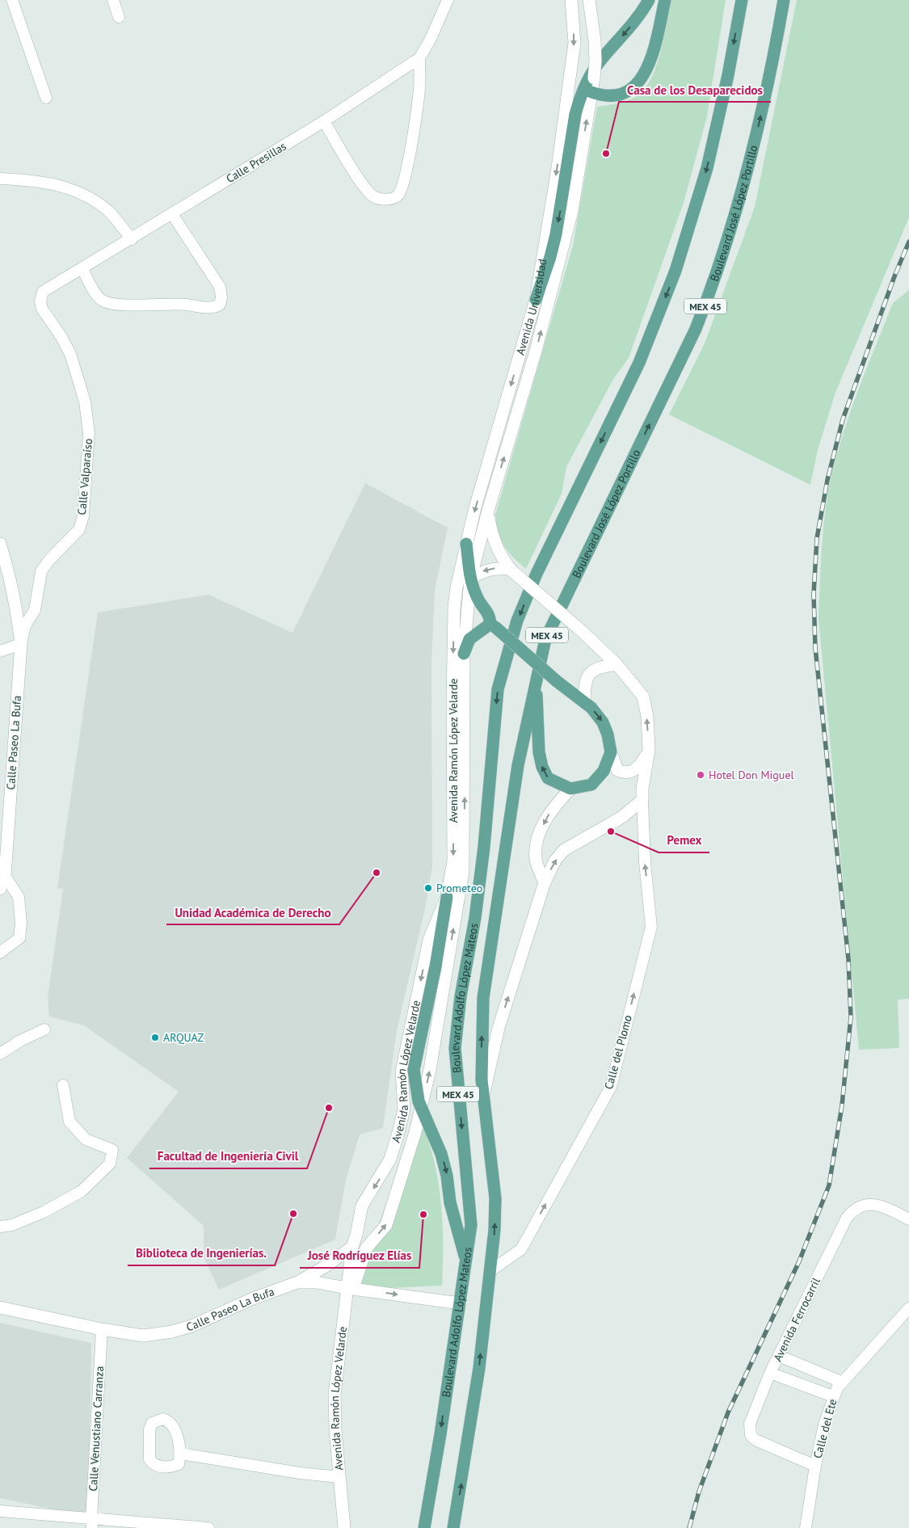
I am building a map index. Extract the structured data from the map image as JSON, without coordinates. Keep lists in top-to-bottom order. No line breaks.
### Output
{"streets":{"main road":["Boulevard José López Portillo","MEX 45","Boulevard Adolfo López Mateos"],"street":["Calle Presillas","Avenida Universidad","Calle Valparaíso","Calle Paseo La Bufa","Avenida Ramón López Velarde","Calle del Plomo","Avenida Ferrocarril","Calle Venustiano Carranza","Calle del Ete"]},"crossings":[["Calle Presillas","Calle Valparaíso"],["Boulevard José López Portillo","Boulevard Adolfo López Mateos"],["Avenida Universidad","Avenida Ramón López Velarde"],["Calle Valparaíso","Calle Paseo La Bufa"],["Calle Paseo La Bufa","Avenida Ramón López Velarde"],["Calle Paseo La Bufa","Boulevard Adolfo López Mateos"],["Calle Paseo La Bufa","Calle Venustiano Carranza"],["Boulevard Adolfo López Mateos","Calle del Plomo"],["Avenida Ferrocarril","Calle del Ete"]],"one_way":["Boulevard José López Portillo","Calle del Plomo"],"places":["Casa de los Desaparecidos","Hotel Don Miguel","Pemex","Unidad Académica de Derecho","Prometeo","ARQUAZ","Facultad de Ingeniería Civil","Biblioteca de Ingenierías.","José Rodríguez Elías"]}
